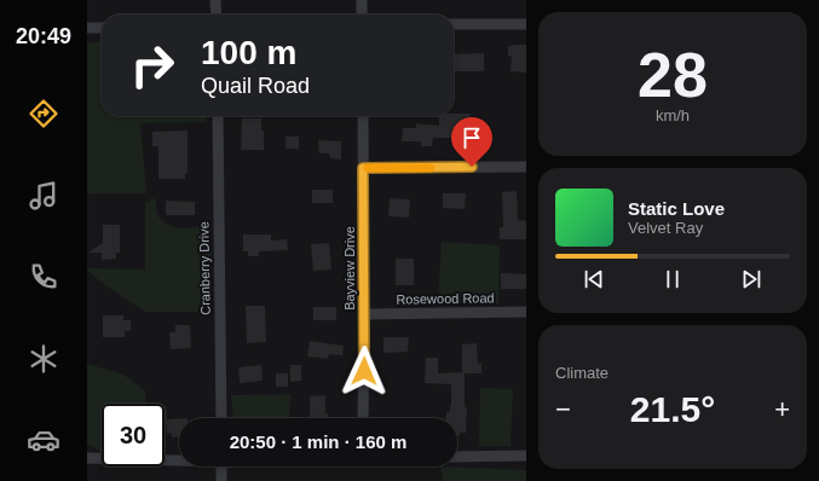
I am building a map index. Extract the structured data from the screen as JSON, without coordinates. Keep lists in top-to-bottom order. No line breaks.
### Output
{"streets":{"street":["Cranberry Drive","Bayview Drive","Rosewood Road"]},"crossings":[["Bayview Drive","Rosewood Road"]],"page":{"tabs":"20:49","tile":[["28","km/h"],"Climate"],"turn":["100 m","Quail Road"],"song":["Static Love","Velvet Ray"],"heat":["−","21.5°","+"],"limit":"30","trip":"20:50 · 1 min · 160 m"}}
